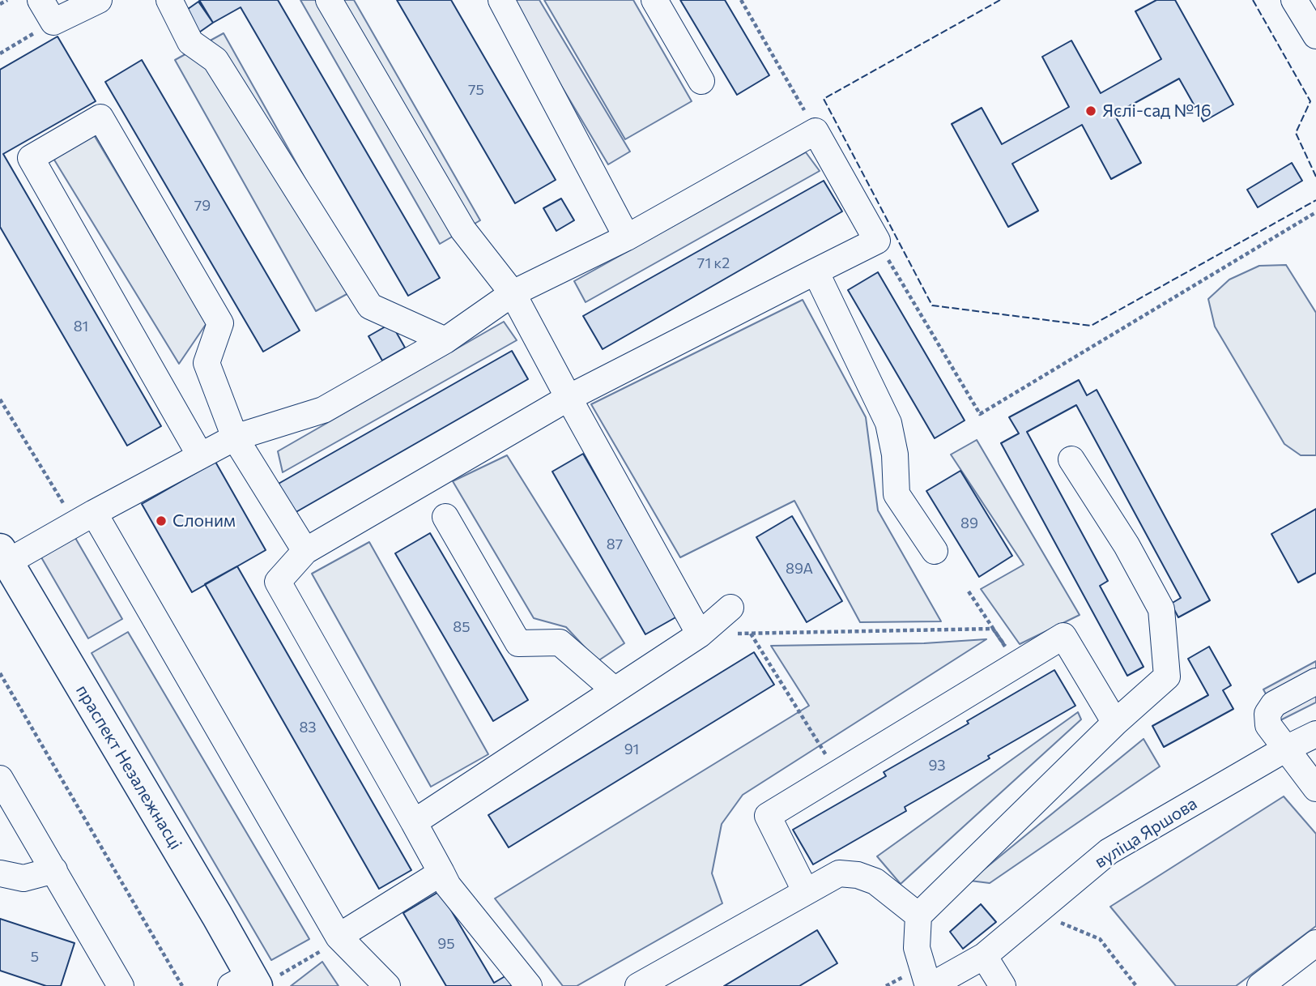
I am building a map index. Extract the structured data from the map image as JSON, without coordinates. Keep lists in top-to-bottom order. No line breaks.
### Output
{"streets":{"main road":["праспект Незалежнасці"],"street":["вуліца Яршова"]},"places":["Яслі-сад №16","Слоним"],"house_numbers":["75","79","71 к2","81","89","87","89А","85","83","91","93","95","5"]}
